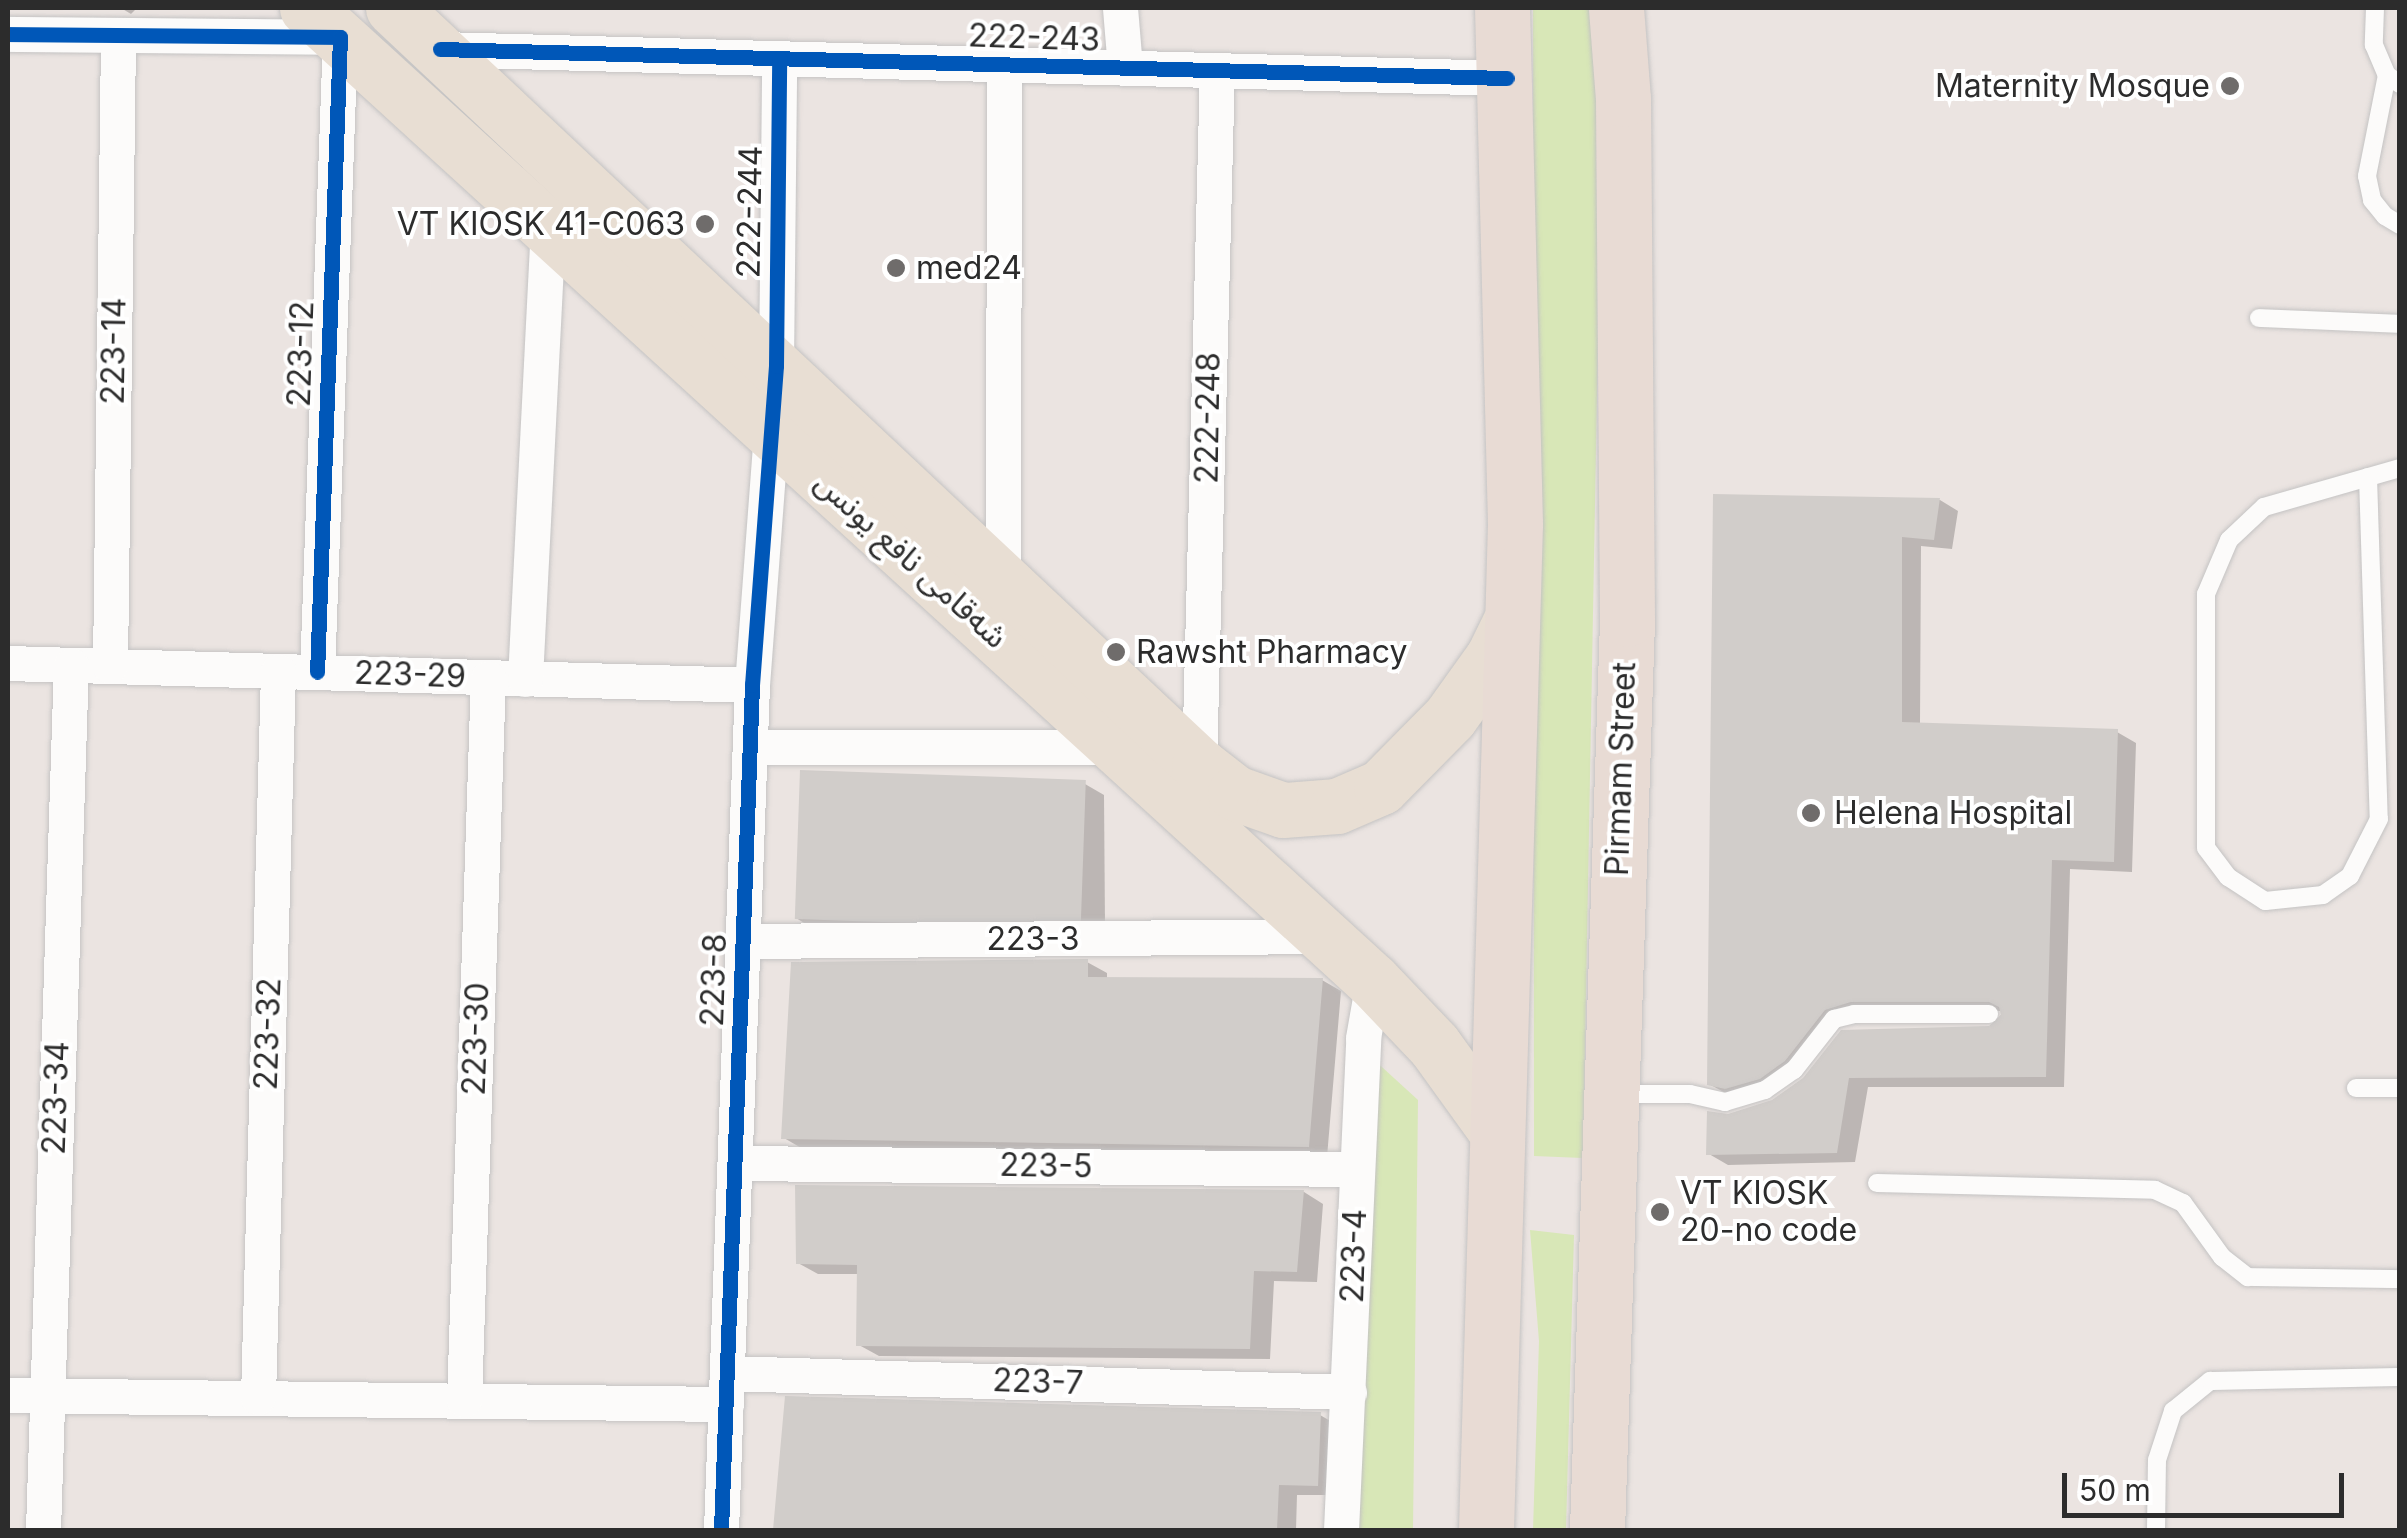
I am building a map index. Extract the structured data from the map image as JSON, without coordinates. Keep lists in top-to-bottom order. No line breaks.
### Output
{"streets":{"highway":["Pirmam Street"],"main road":["شەقامی نافع یونس"],"street":["222-243","222-244","223-14","223-12","222-248","223-29","223-3","223-8","223-32","223-30","223-34","223-5","223-4","223-7"]},"crossings":[["222-243","222-244"],["222-243","222-248"],["222-243","شەقامی نافع یونس"],["222-244","شەقامی نافع یونس"],["222-244","223-8"],["223-14","223-29"],["223-12","شەقامی نافع یونس"],["223-12","223-29"],["222-248","شەقامی نافع یونس"],["شەقامی نافع یونس","223-3"],["شەقامی نافع یونس","223-8"],["شەقامی نافع یونس","223-4"],["223-29","223-8"],["223-29","223-32"],["223-29","223-30"],["223-29","223-34"],["223-3","223-8"],["223-8","223-5"],["223-8","223-7"],["223-32","223-7"],["223-30","223-7"],["223-34","223-7"],["223-5","223-4"],["223-4","223-7"]],"places":["Maternity Mosque","VT KIOSK 41-C063","med24","Rawsht Pharmacy","Helena Hospital","VT KIOSK 20-no code"],"scale_bar":"50 m"}
